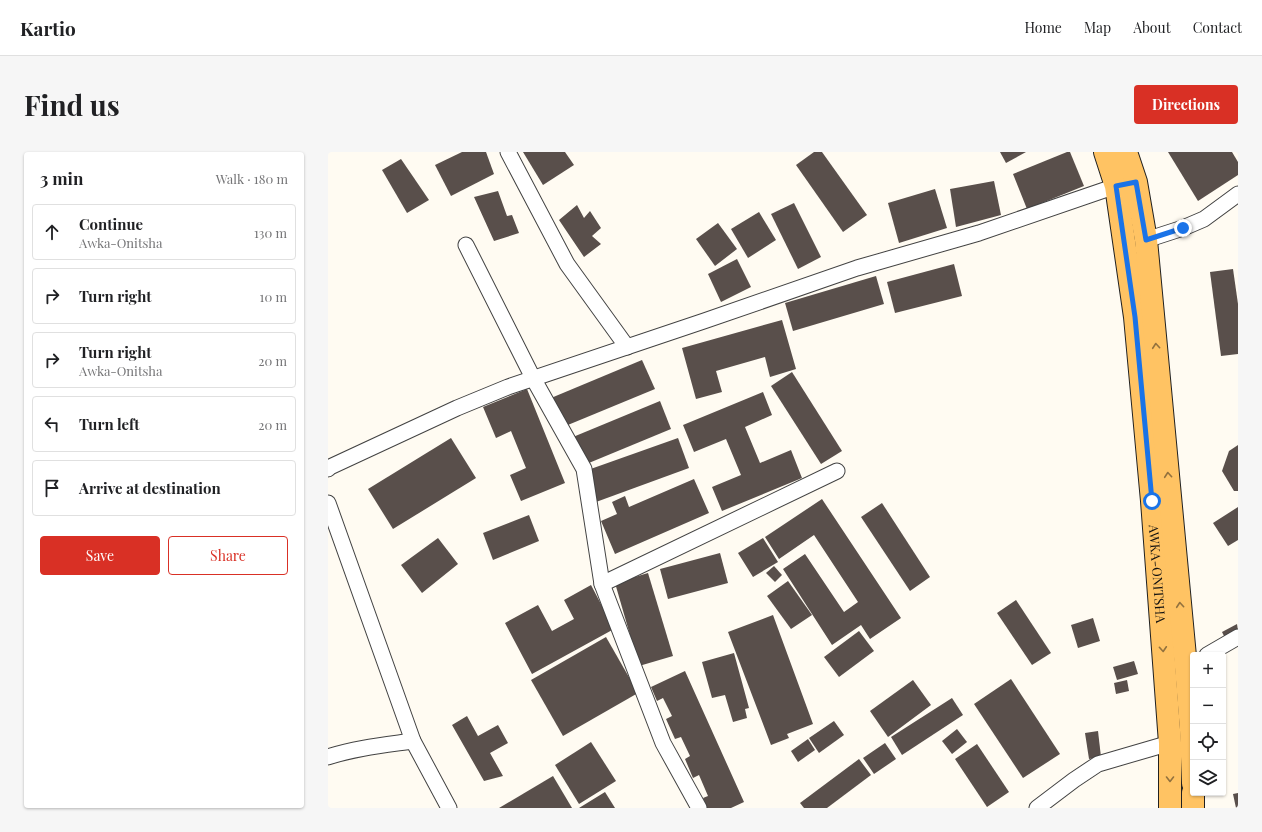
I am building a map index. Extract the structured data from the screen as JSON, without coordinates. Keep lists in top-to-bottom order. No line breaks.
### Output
{"streets":{"main road":["AWKA-ONITSHA"]},"page":{"header":"Kartio","nav":["Home","Map","About","Contact"],"buttons":["Directions",["Save","Share"]],"title":"Find us","heading":["3 min","Walk · 180 m"],"list":[["Continue","Awka-Onitsha","130 m"],["Turn right","10 m"],["Turn right","Awka-Onitsha","20 m"],["Turn left","20 m"],"Arrive at destination"],"map_buttons":["+","−"]}}
